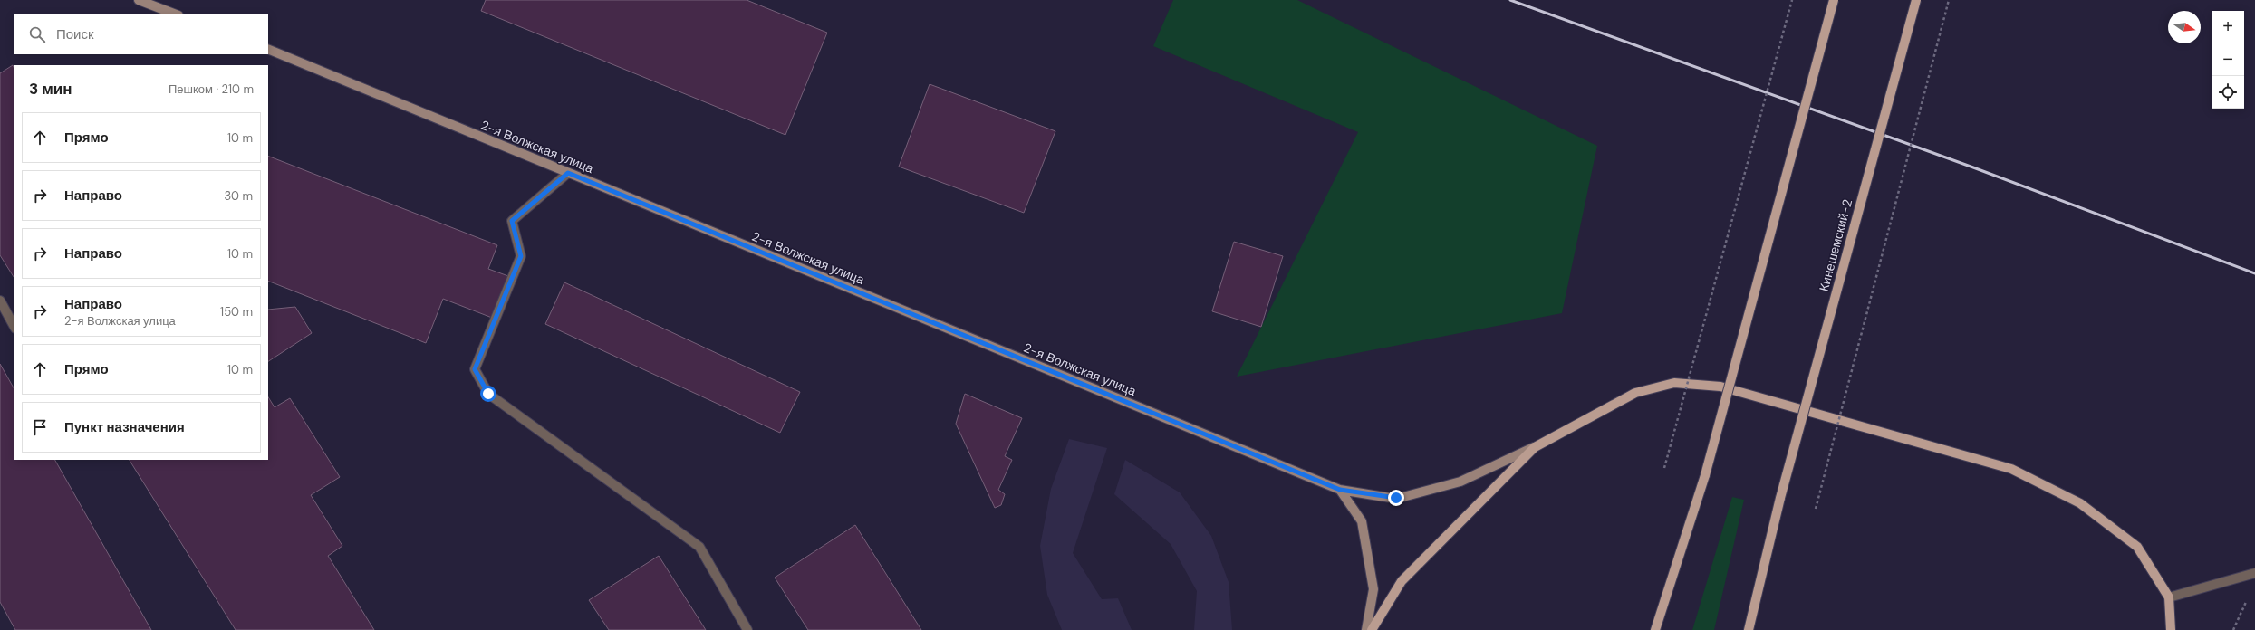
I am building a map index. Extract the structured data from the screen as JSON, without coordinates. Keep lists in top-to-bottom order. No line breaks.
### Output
{"streets":{"main road":["Кинешемский-2"],"street":["2-я Волжская улица"]},"north":"right","page":{"map_buttons":["+","−"],"search":"Поиск","heading":["3 мин","Пешком · 210 m"],"list":[["Прямо","10 m"],["Направо","30 m"],["Направо","10 m"],["Направо","2-я Волжская улица","150 m"],["Прямо","10 m"],"Пункт назначения"]}}
